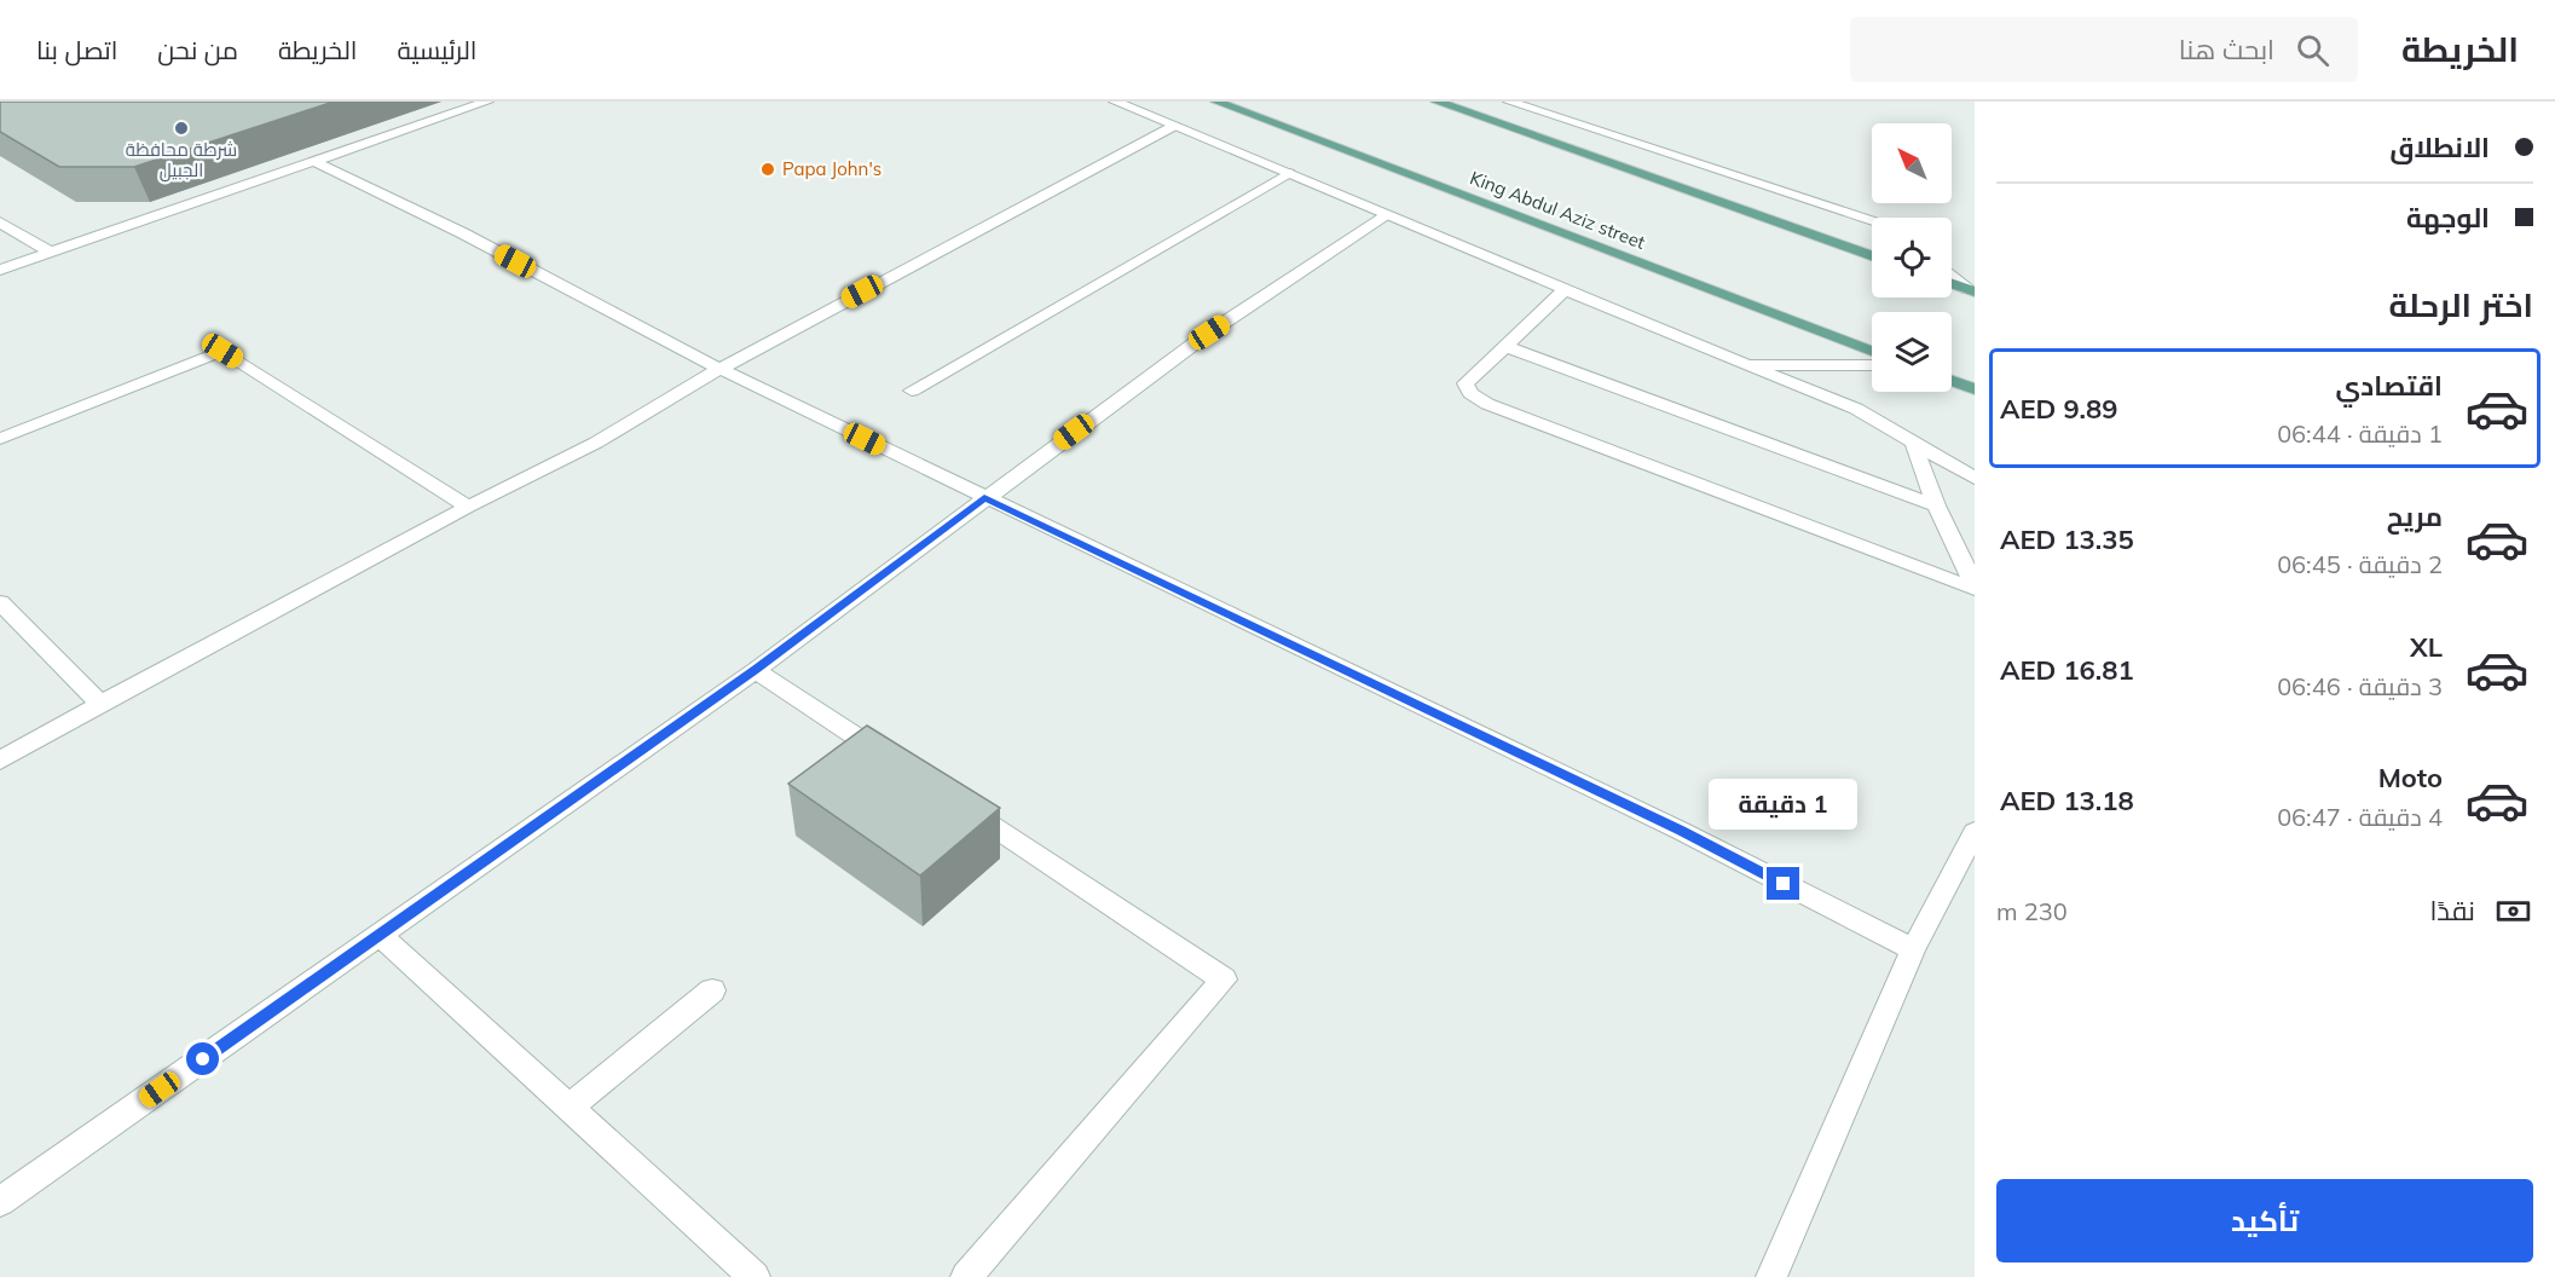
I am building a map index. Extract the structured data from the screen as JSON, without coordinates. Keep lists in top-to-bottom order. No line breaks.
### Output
{"streets":{"main road":["King Abdul Aziz street"]},"places":["شرطة محافظة الجبيل","Papa John's"],"north":"top left","page":{"header":"الخريطة","search":"ابحث هنا","nav":["الرئيسية","الخريطة","من نحن","اتصل بنا"],"banner":["الانطلاق","الوجهة"],"heading":"اختر الرحلة","list":[{"name":"اقتصادي","note":"1 دقيقة · 06:44","value":"AED 9.89"},{"name":"مريح","note":"2 دقيقة · 06:45","value":"AED 13.35"},{"name":"XL","note":"3 دقيقة · 06:46","value":"AED 16.81"},{"name":"Moto","note":"4 دقيقة · 06:47","value":"AED 13.18"}],"bubble":"1 دقيقة","pay":["نقدًا","230 m"],"buttons":"تأكيد"}}
